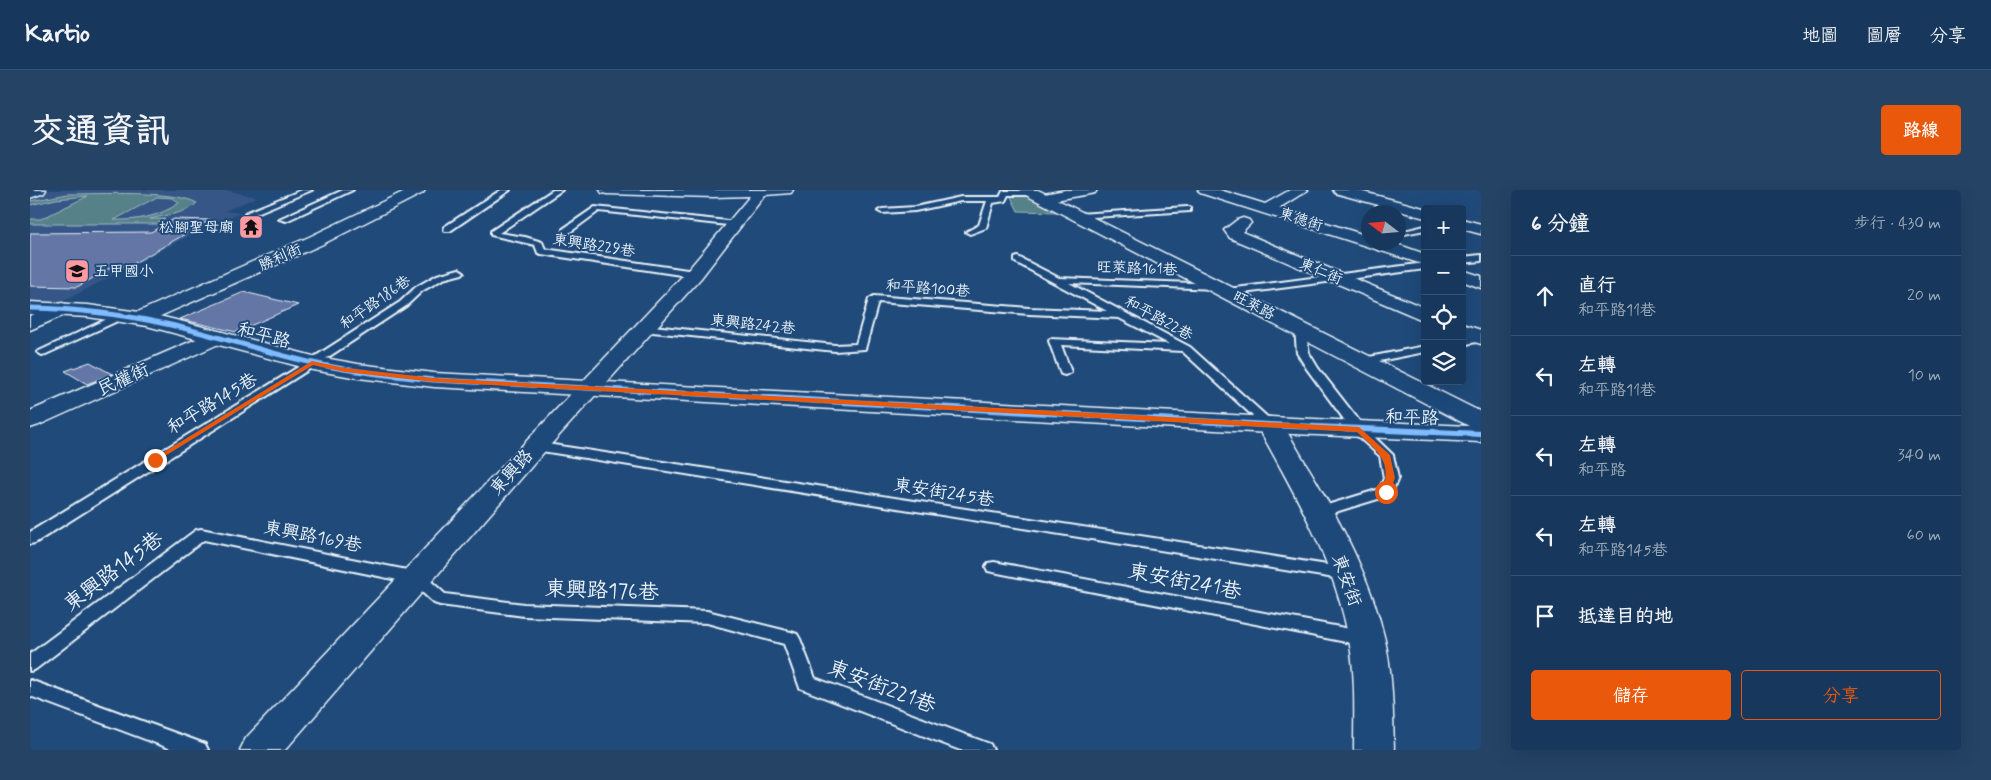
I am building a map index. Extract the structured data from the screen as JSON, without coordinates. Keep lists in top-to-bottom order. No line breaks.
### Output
{"streets":{"street":["東德街","勝利街","東仁街","旺萊路","和平路","民權街","東興路","東安街"],"lane":["東興路229巷","旺萊路161巷","和平路100巷","和平路186巷","和平路22巷","東興路242巷","和平路145巷","東安街245巷","東興路169巷","東興路145巷","東安街241巷","東興路176巷","東安街221巷"]},"crossings":[["東興路229巷","東興路"],["勝利街","和平路"],["旺萊路161巷","東仁街"],["旺萊路161巷","旺萊路"],["旺萊路161巷","和平路22巷"],["和平路100巷","和平路22巷"],["和平路100巷","東興路242巷"],["和平路186巷","和平路"],["和平路186巷","和平路145巷"],["和平路22巷","和平路"],["和平路22巷","東安街"],["東興路242巷","東興路"],["和平路","民權街"],["和平路","和平路145巷"],["和平路","東興路"],["和平路","東安街"],["東興路","東安街245巷"],["東興路","東興路169巷"],["東興路","東興路176巷"],["東安街245巷","東安街"],["東興路169巷","東興路145巷"],["東興路169巷","東興路176巷"],["東安街","東安街241巷"],["東興路176巷","東安街221巷"]],"places":{"temple":["松腳聖母廟"],"school or university":["五甲國小"]},"north":"left","page":{"header":"Kartio","nav":["地圖","圖層","分享"],"buttons":["路線",["儲存","分享"]],"title":"交通資訊","heading":["6 分鐘","步行 · 430 m"],"map_buttons":["+","−"],"list":[["直行","和平路11巷","20 m"],["左轉","和平路11巷","10 m"],["左轉","和平路","340 m"],["左轉","和平路145巷","60 m"],"抵達目的地"]}}
